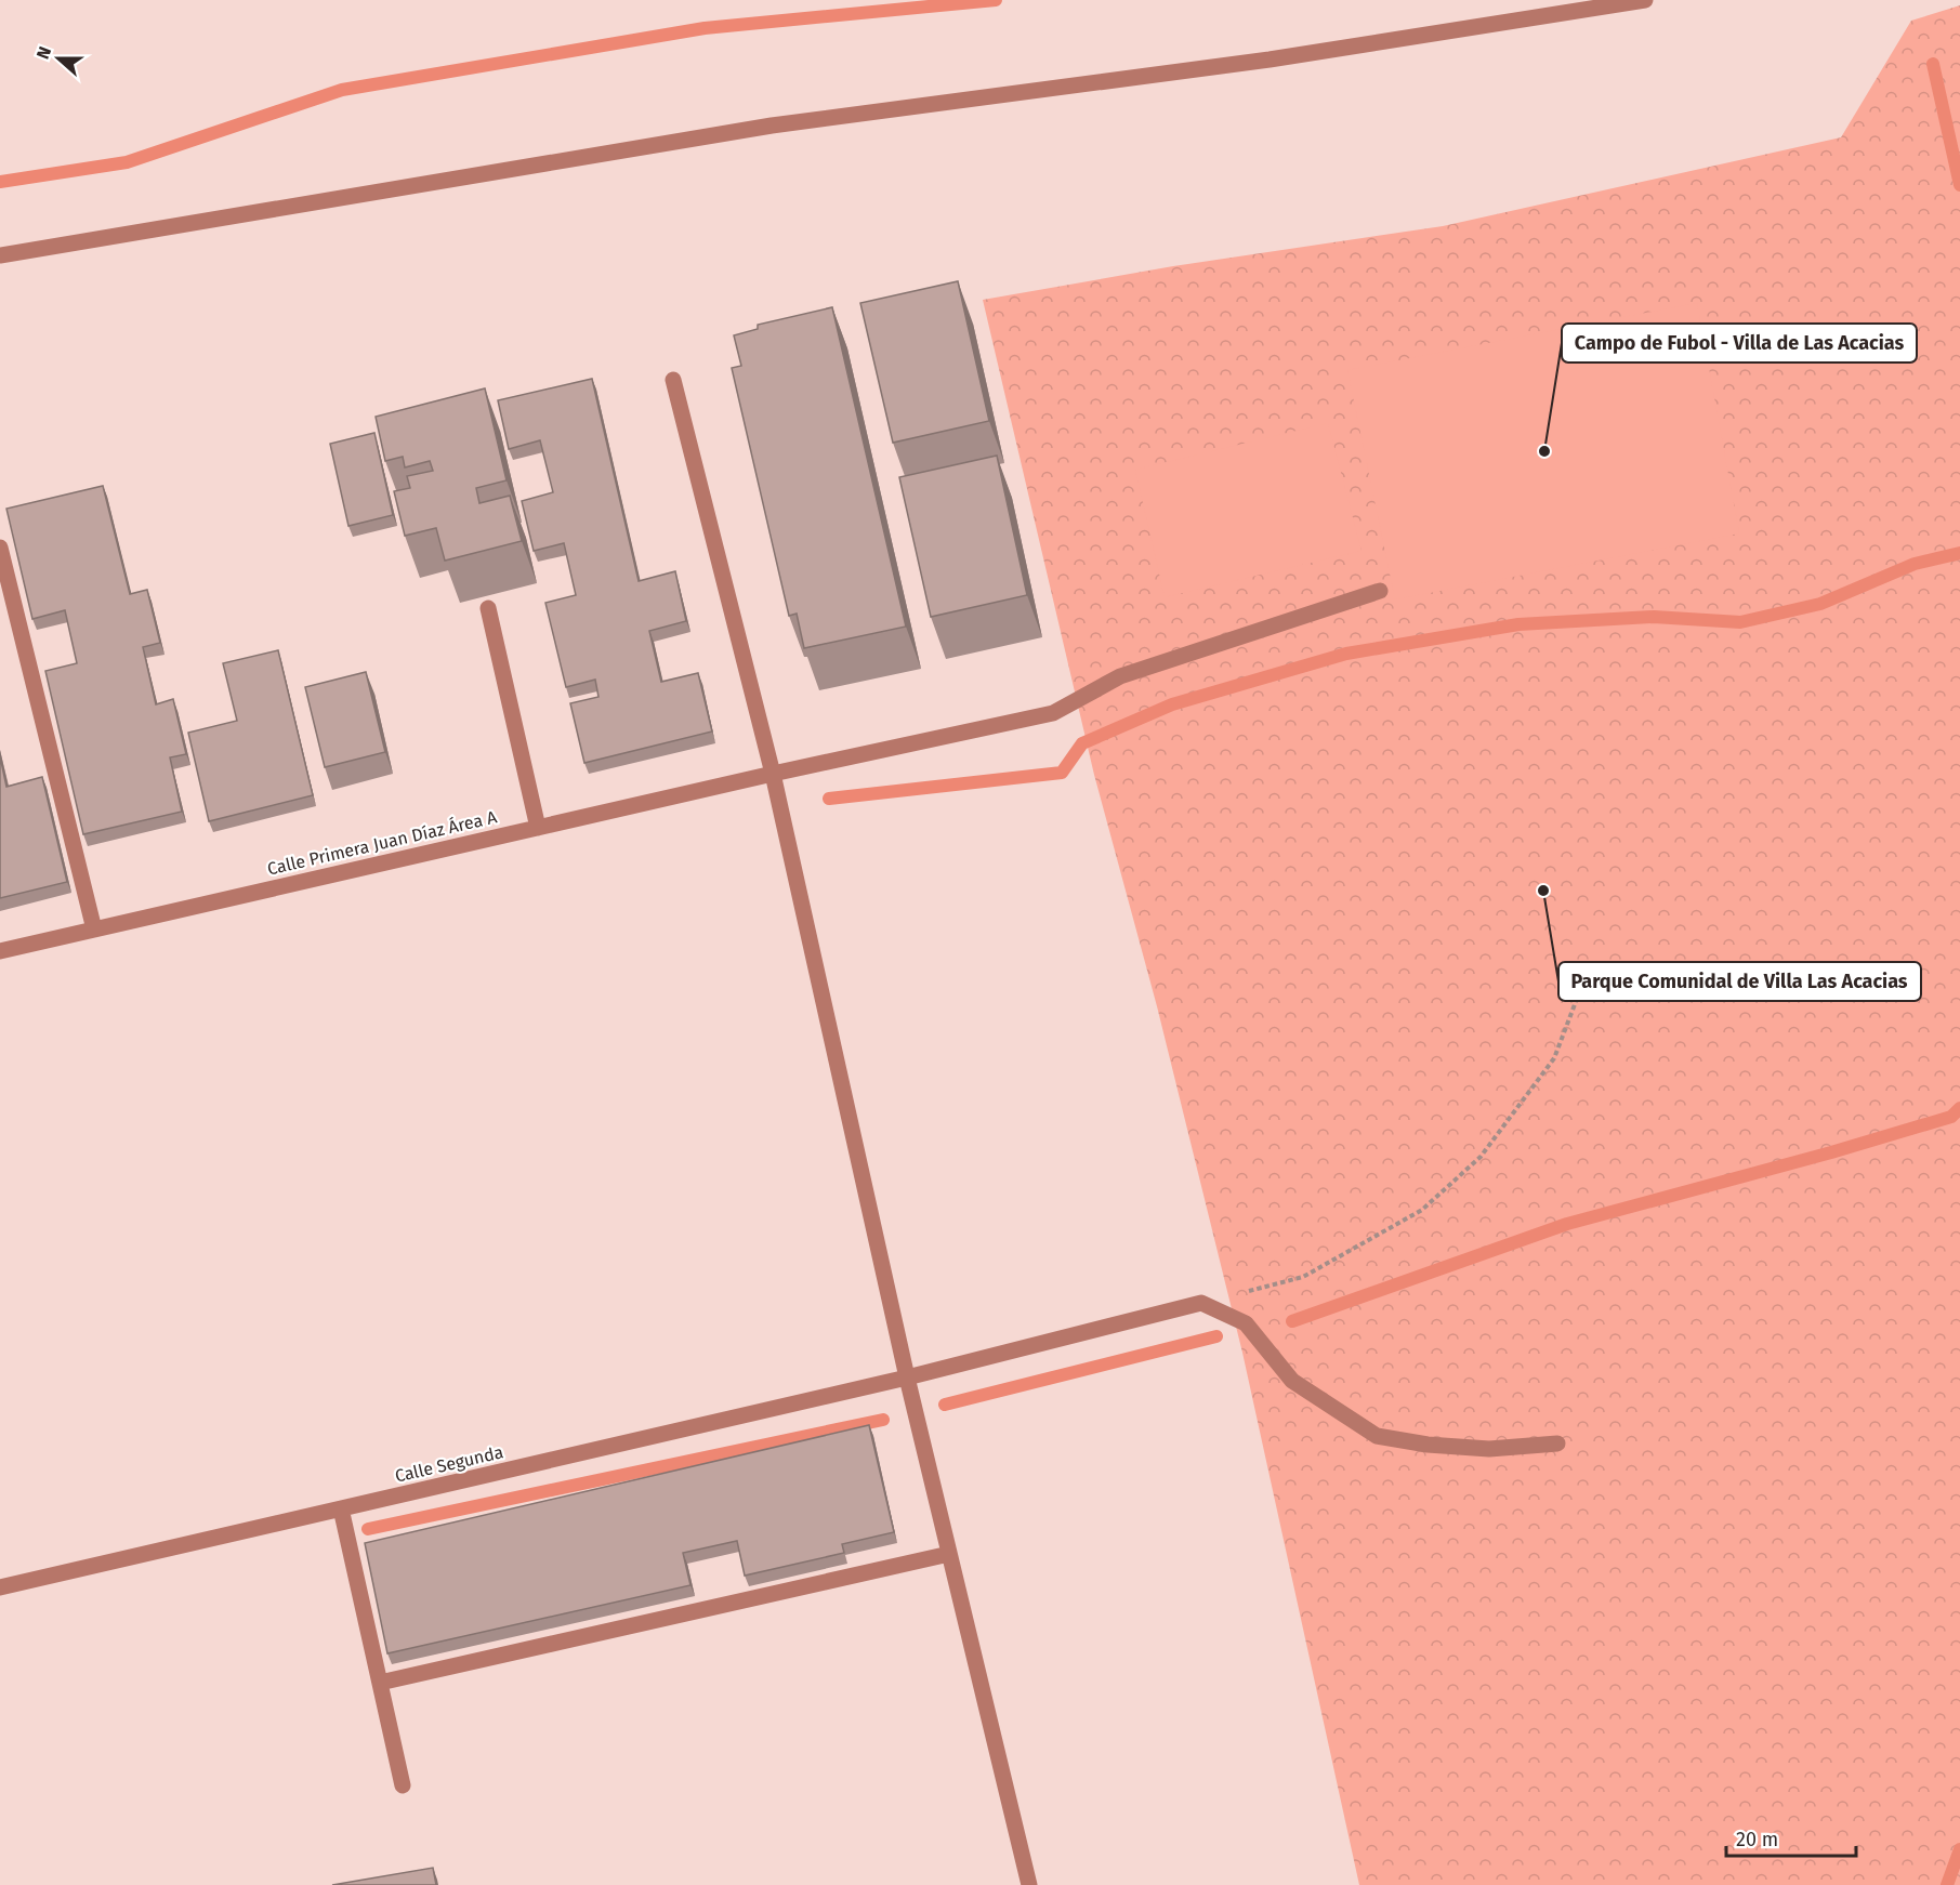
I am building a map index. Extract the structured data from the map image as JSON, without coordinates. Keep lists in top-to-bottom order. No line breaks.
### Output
{"streets":{"street":["Calle Primera Juan Díaz Área A","Calle Segunda"]},"places":["Campo de Fubol - Villa de Las Acacias","Parque Comunidal de Villa Las Acacias"],"scale_bar":"20 m","north":"left"}
